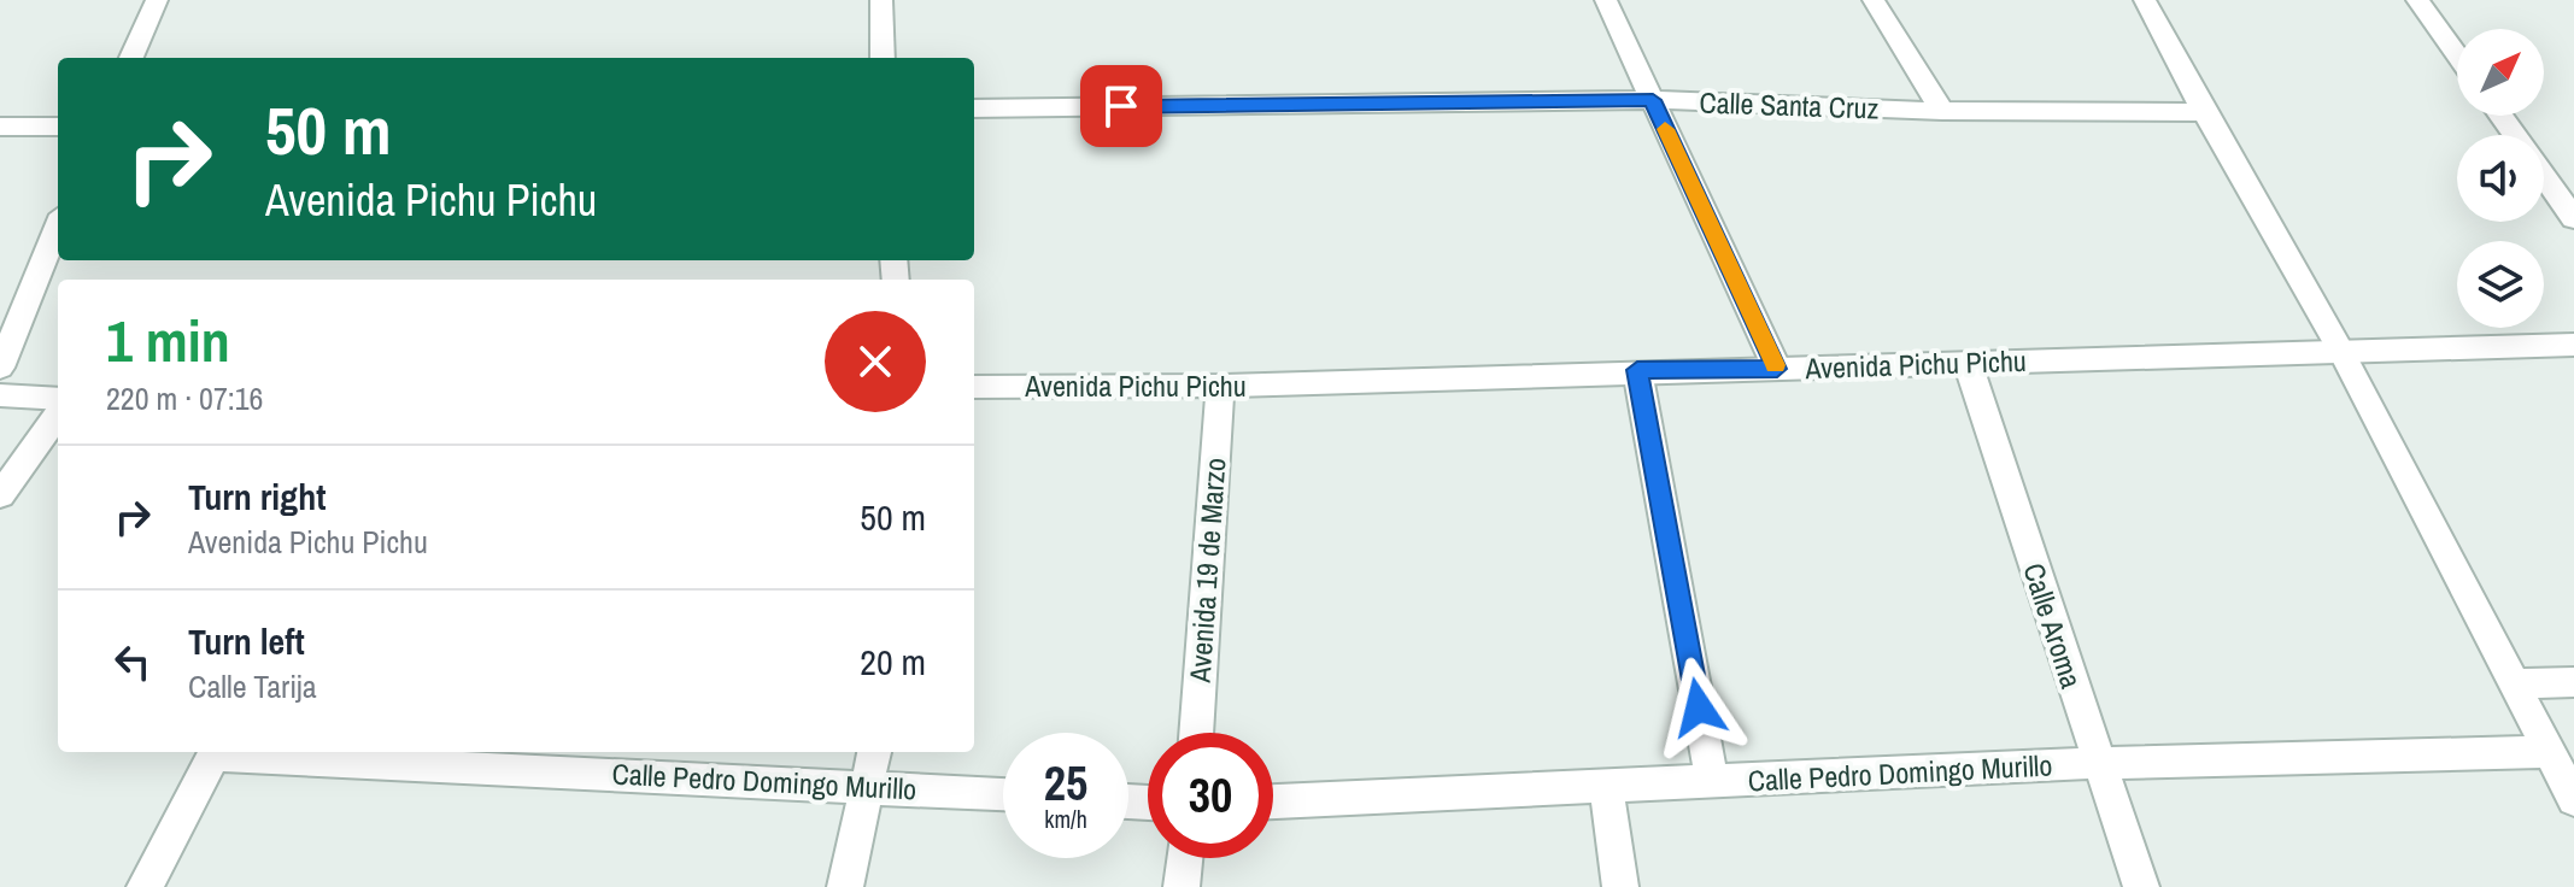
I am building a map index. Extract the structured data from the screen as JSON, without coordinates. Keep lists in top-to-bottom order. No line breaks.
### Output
{"streets":{"street":["Calle Santa Cruz","Avenida Pichu Pichu","Avenida 19 de Marzo","Calle Aroma","Calle Pedro Domingo Murillo"]},"crossings":[["Avenida Pichu Pichu","Avenida 19 de Marzo"],["Avenida Pichu Pichu","Calle Aroma"],["Calle Aroma","Calle Pedro Domingo Murillo"]],"north":"top right","page":{"turn":["50 m","Avenida Pichu Pichu"],"heading":["1 min","220 m · 07:16"],"list":[{"name":"Turn right","note":"Avenida Pichu Pichu","value":"50 m"},{"name":"Turn left","note":"Calle Tarija","value":"20 m"}],"speed":"25 km/h","limit":"30"}}
